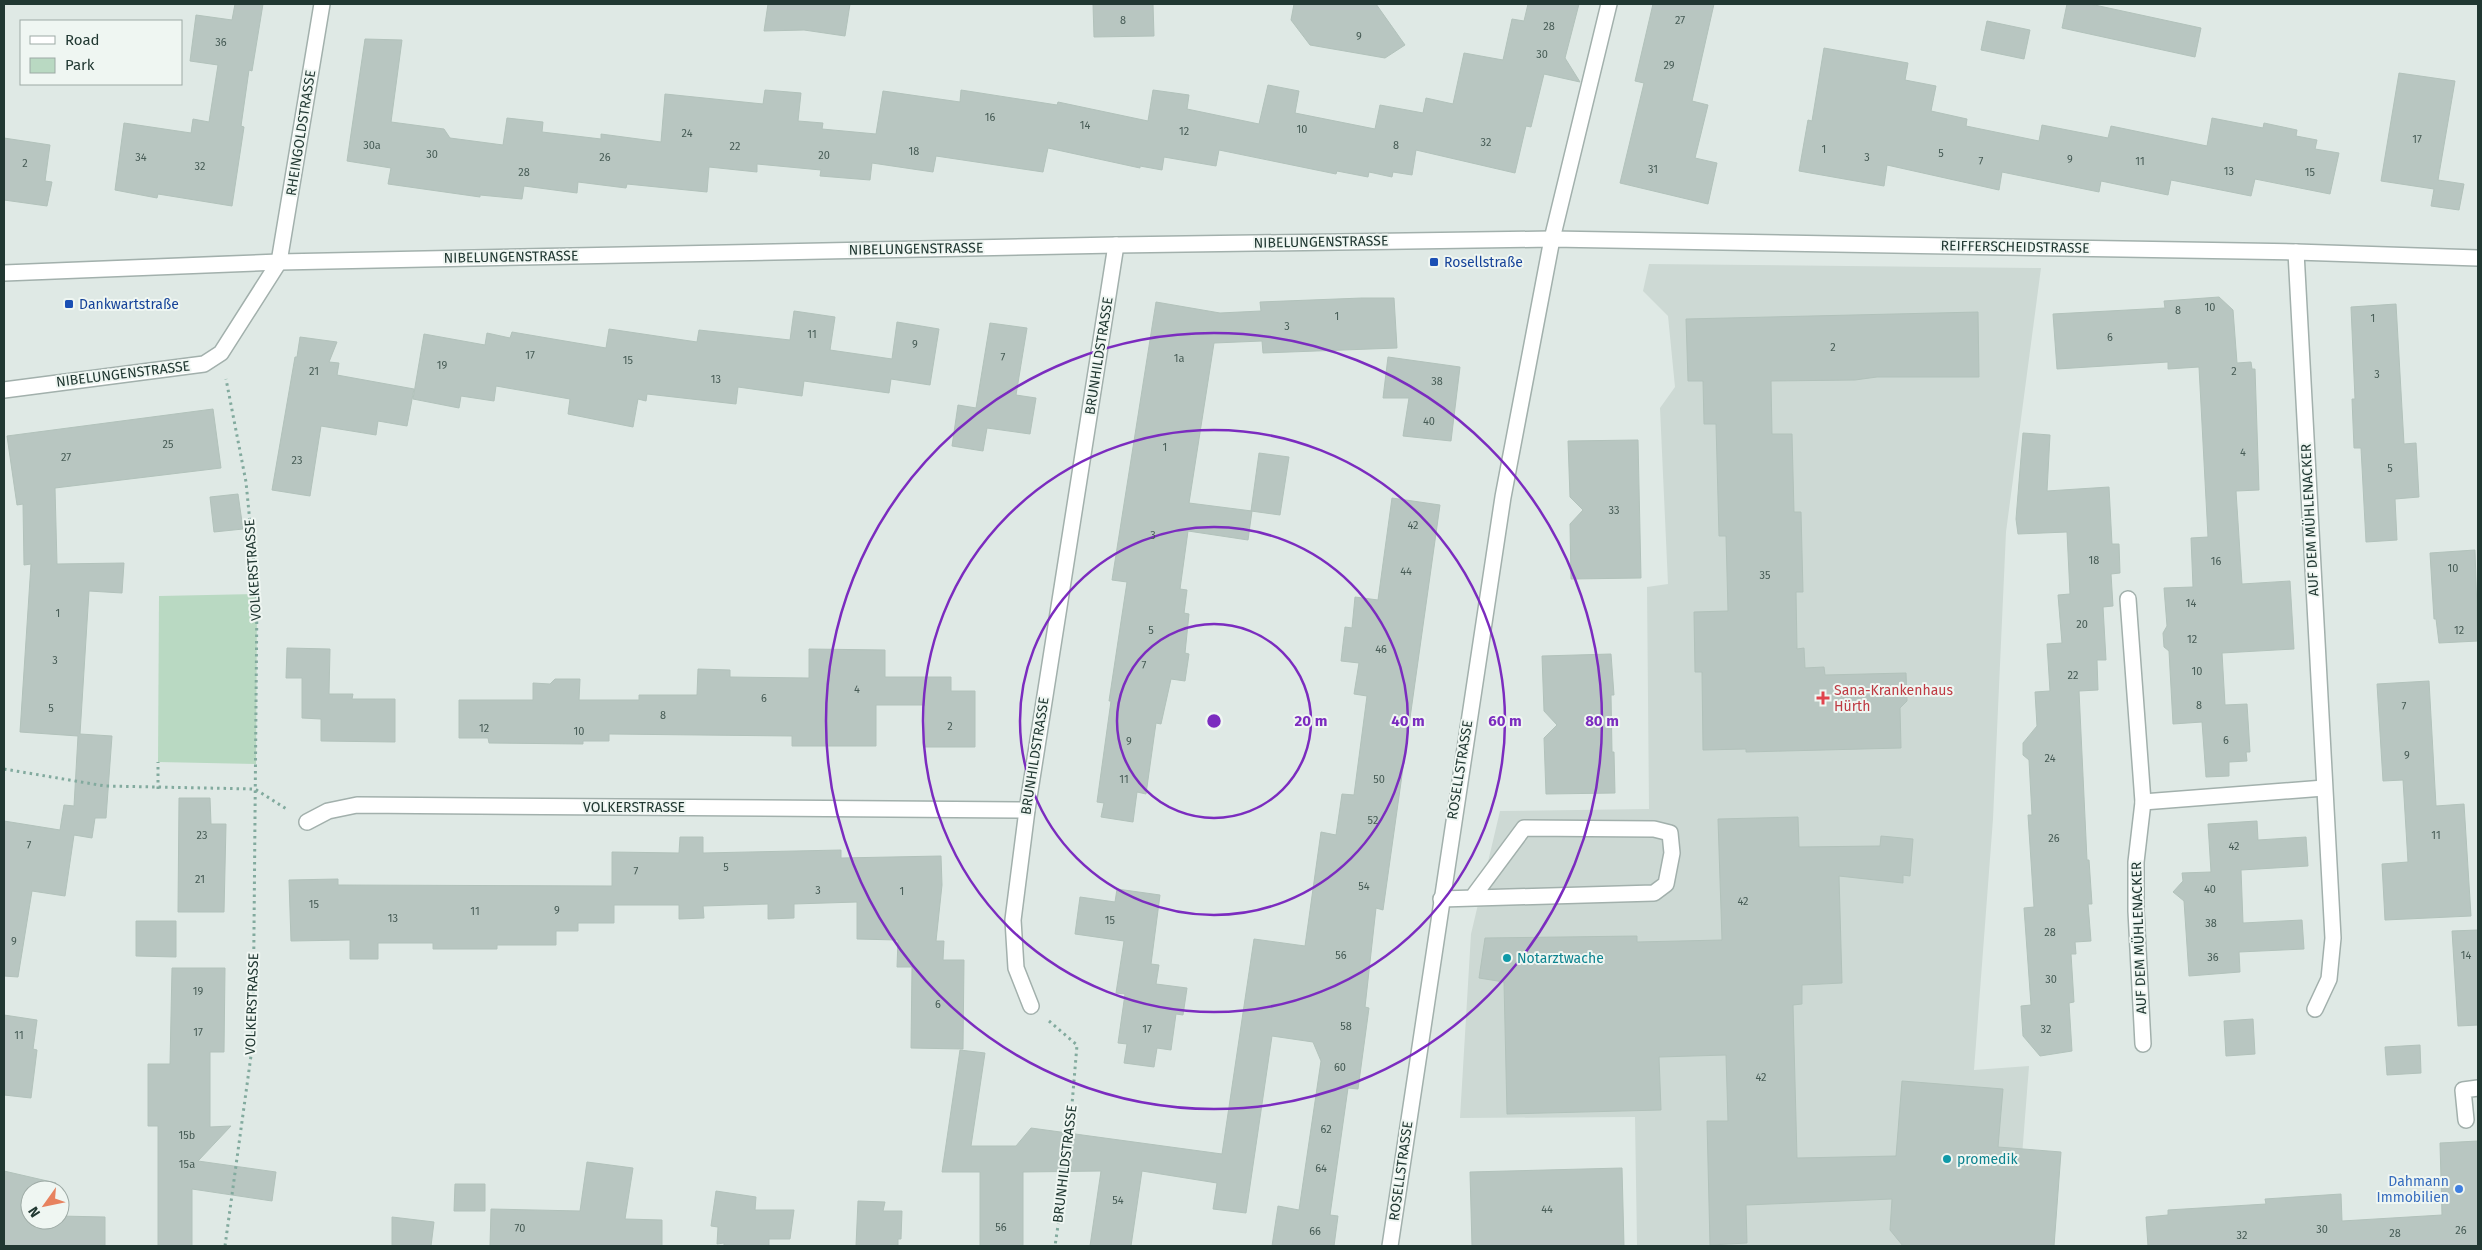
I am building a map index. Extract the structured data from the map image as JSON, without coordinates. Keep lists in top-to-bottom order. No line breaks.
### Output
{"streets":{"street":["RHEINGOLDSTRASSE","NIBELUNGENSTRASSE","REIFFERSCHEIDSTRASSE","BRUNHILDSTRASSE","AUF DEM MÜHLENACKER","VOLKERSTRASSE","ROSELLSTRASSE"]},"crossings":[["RHEINGOLDSTRASSE","NIBELUNGENSTRASSE"],["NIBELUNGENSTRASSE","REIFFERSCHEIDSTRASSE"],["NIBELUNGENSTRASSE","BRUNHILDSTRASSE"],["NIBELUNGENSTRASSE","VOLKERSTRASSE"],["NIBELUNGENSTRASSE","ROSELLSTRASSE"],["REIFFERSCHEIDSTRASSE","AUF DEM MÜHLENACKER"],["REIFFERSCHEIDSTRASSE","ROSELLSTRASSE"],["BRUNHILDSTRASSE","VOLKERSTRASSE"]],"places":{"transit":["Rosellstraße","Dankwartstraße"],"health":["Sana-Krankenhaus Hürth"],"other":["Notarztwache","promedik","Dahmann Immobilien"]},"house_numbers":["8","27","28","9","36","30","29","16","14","10","12","24","17","32","30a","8","22","1","18","5","30","20","34","26","3","9","7","11","2","32","31","13","28","15","10","8","1","1","3","11","6","9","2","17","7","1a","15","19","21","2","3","13","38","40","25","1","4","27","23","5","33","42","3","18","16","10","44","35","14","1","20","5","12","12","46","3","7","10","22","4","6","8","7","5","8","2","12","10","6","9","9","24","11","50","52","23","11","26","7","42","5","7","21","54","40","3","1","42","15","9","11","13","15","38","28","9","56","14","36","30","19","6","58","17","32","17","11","60","42","62","15b","15a","64","54","44","56","70","30","26","66","28","32"],"legend":["Road","Park"],"north":"bottom left","rings":["20 m","40 m","60 m","80 m"]}
